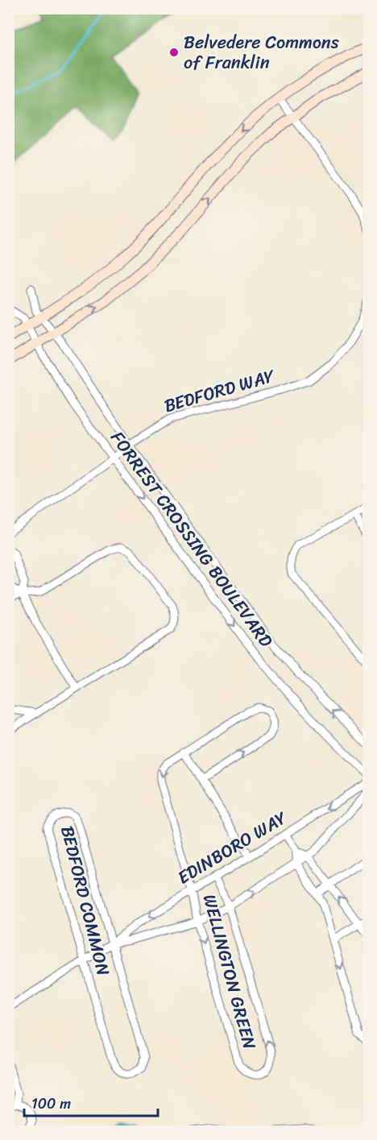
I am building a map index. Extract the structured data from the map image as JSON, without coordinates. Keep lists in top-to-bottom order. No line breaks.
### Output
{"streets":{"street":["BEDFORD WAY","FORREST CROSSING BOULEVARD","EDINBORO WAY","BEDFORD COMMON","WELLINGTON GREEN"]},"crossings":[["BEDFORD WAY","FORREST CROSSING BOULEVARD"],["EDINBORO WAY","BEDFORD COMMON"],["EDINBORO WAY","WELLINGTON GREEN"]],"places":["Belvedere Commons of Franklin"],"scale_bar":"100 m"}
